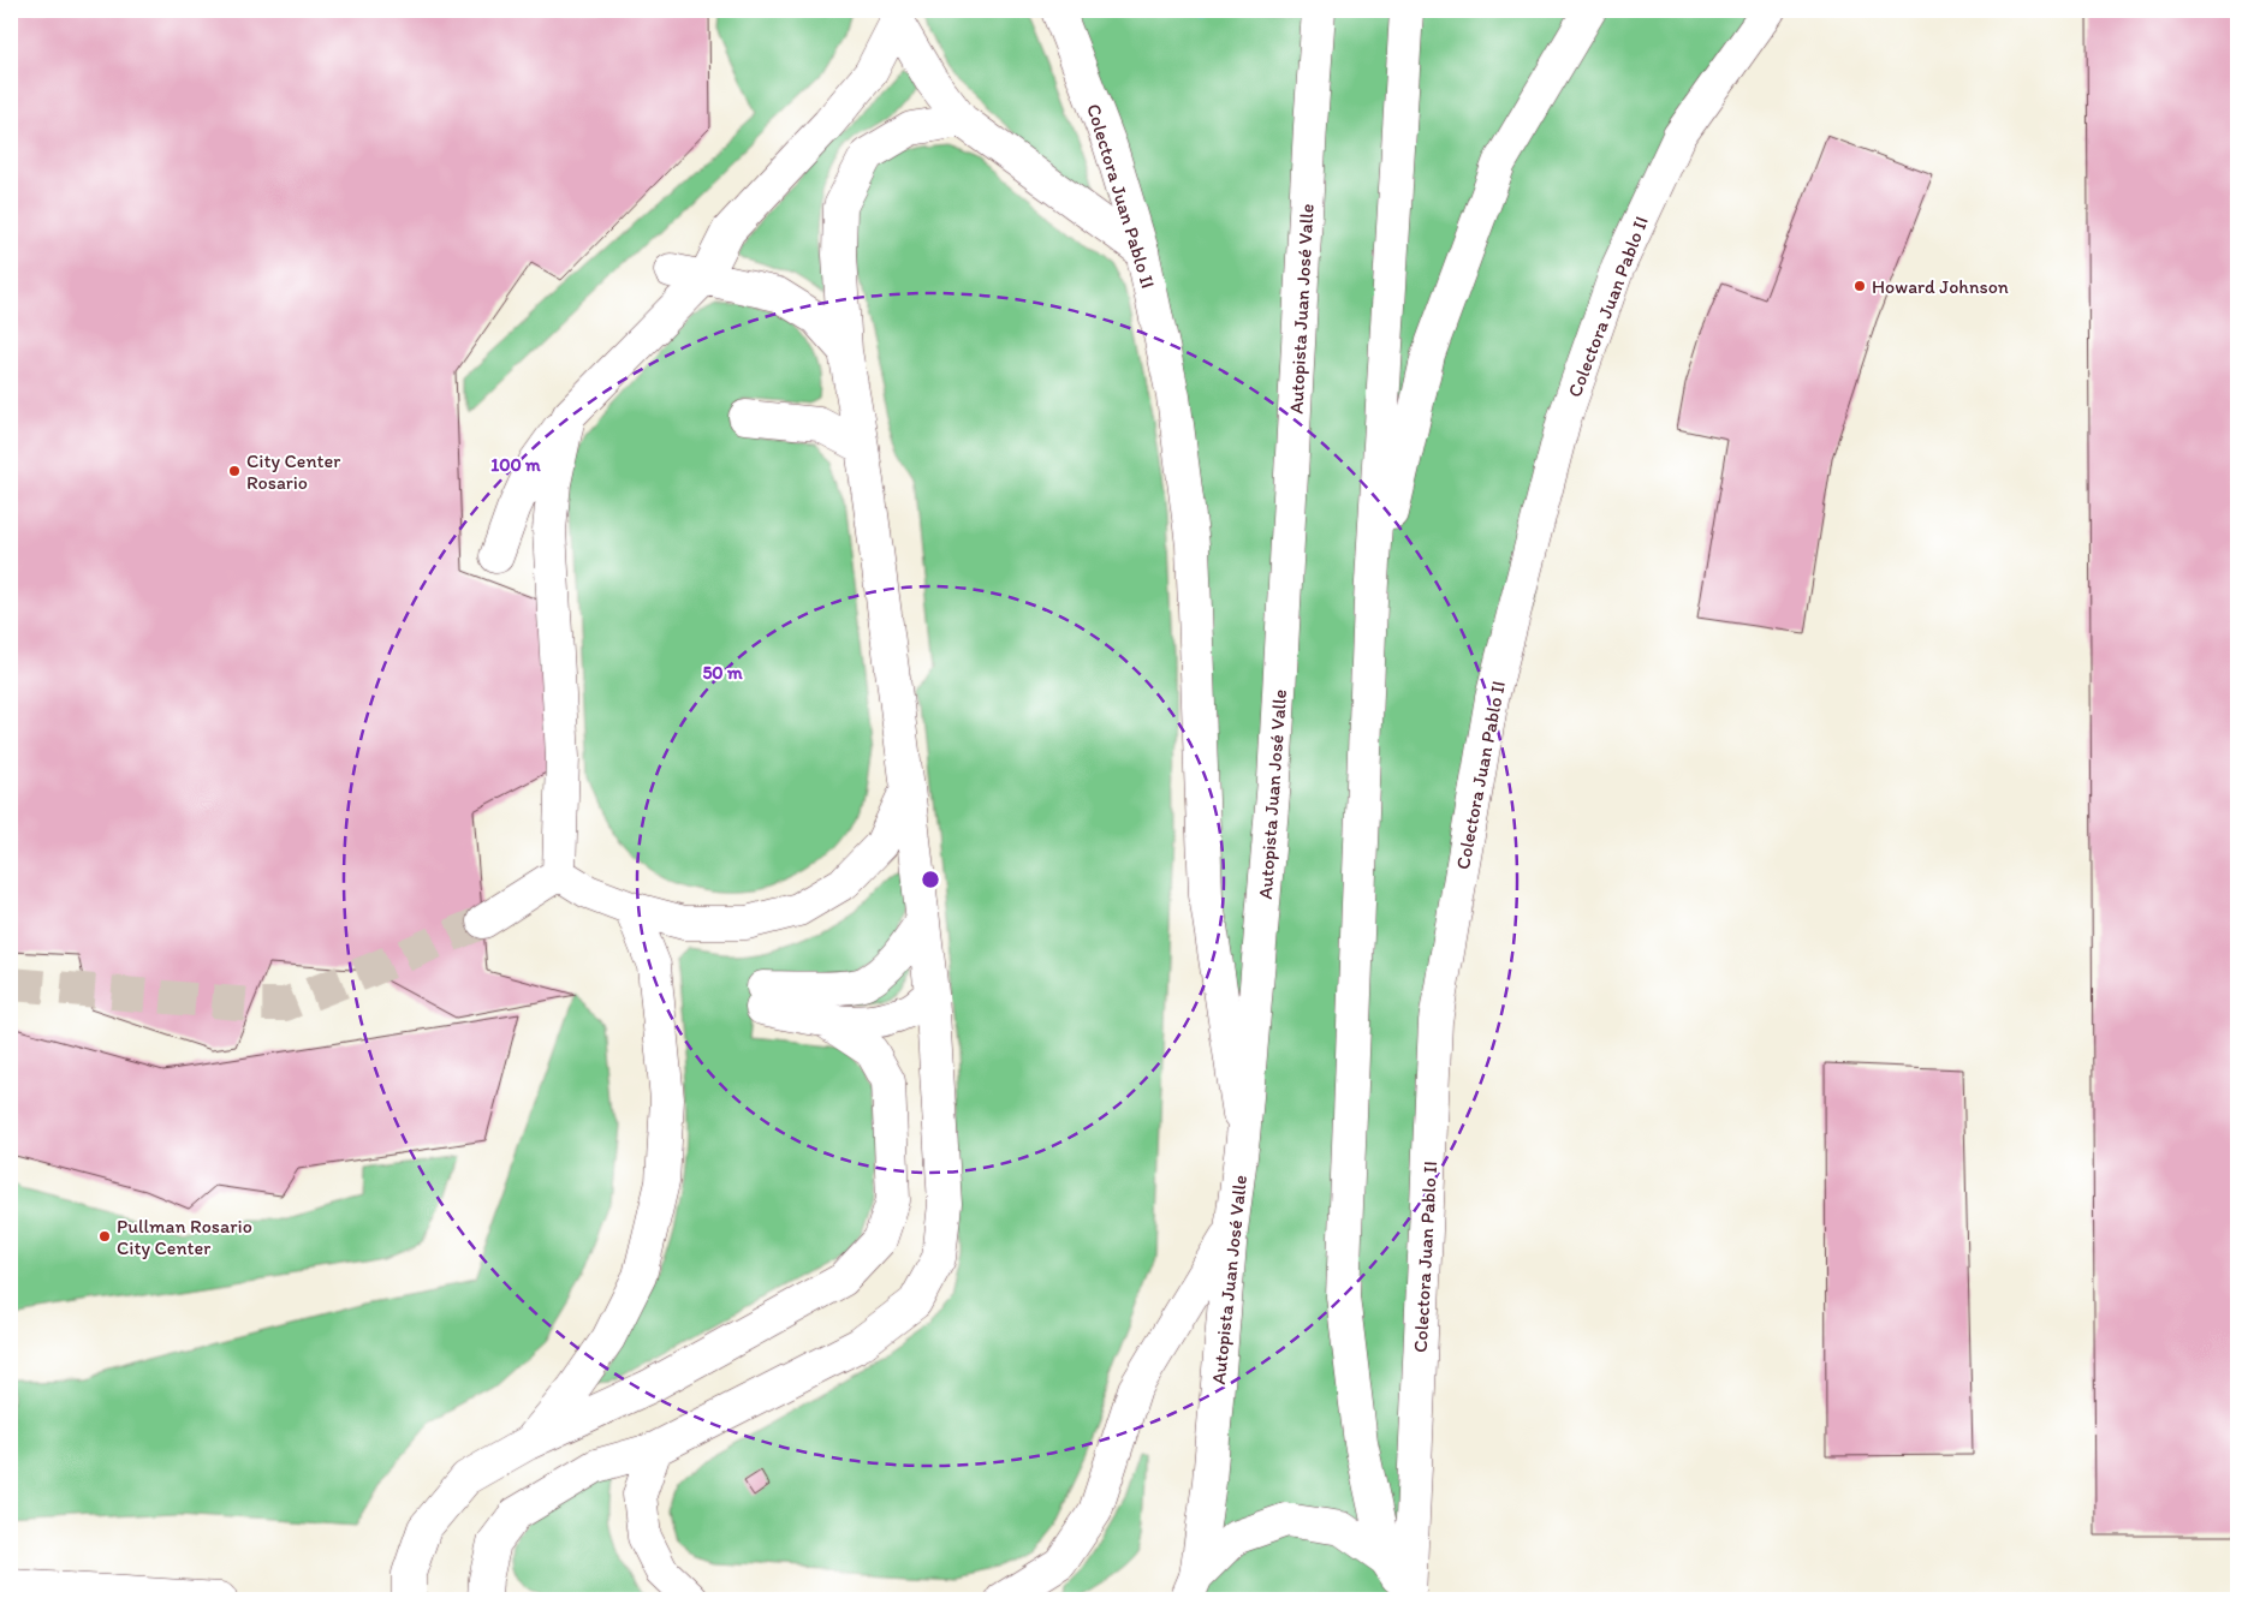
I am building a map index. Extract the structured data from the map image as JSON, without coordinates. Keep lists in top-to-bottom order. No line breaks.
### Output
{"streets":{"main road":["Colectora Juan Pablo II","Autopista Juan José Valle"]},"crossings":[["Colectora Juan Pablo II","Autopista Juan José Valle"]],"places":["Howard Johnson","City Center Rosario","Pullman Rosario City Center"],"rings":["100 m","50 m"]}
